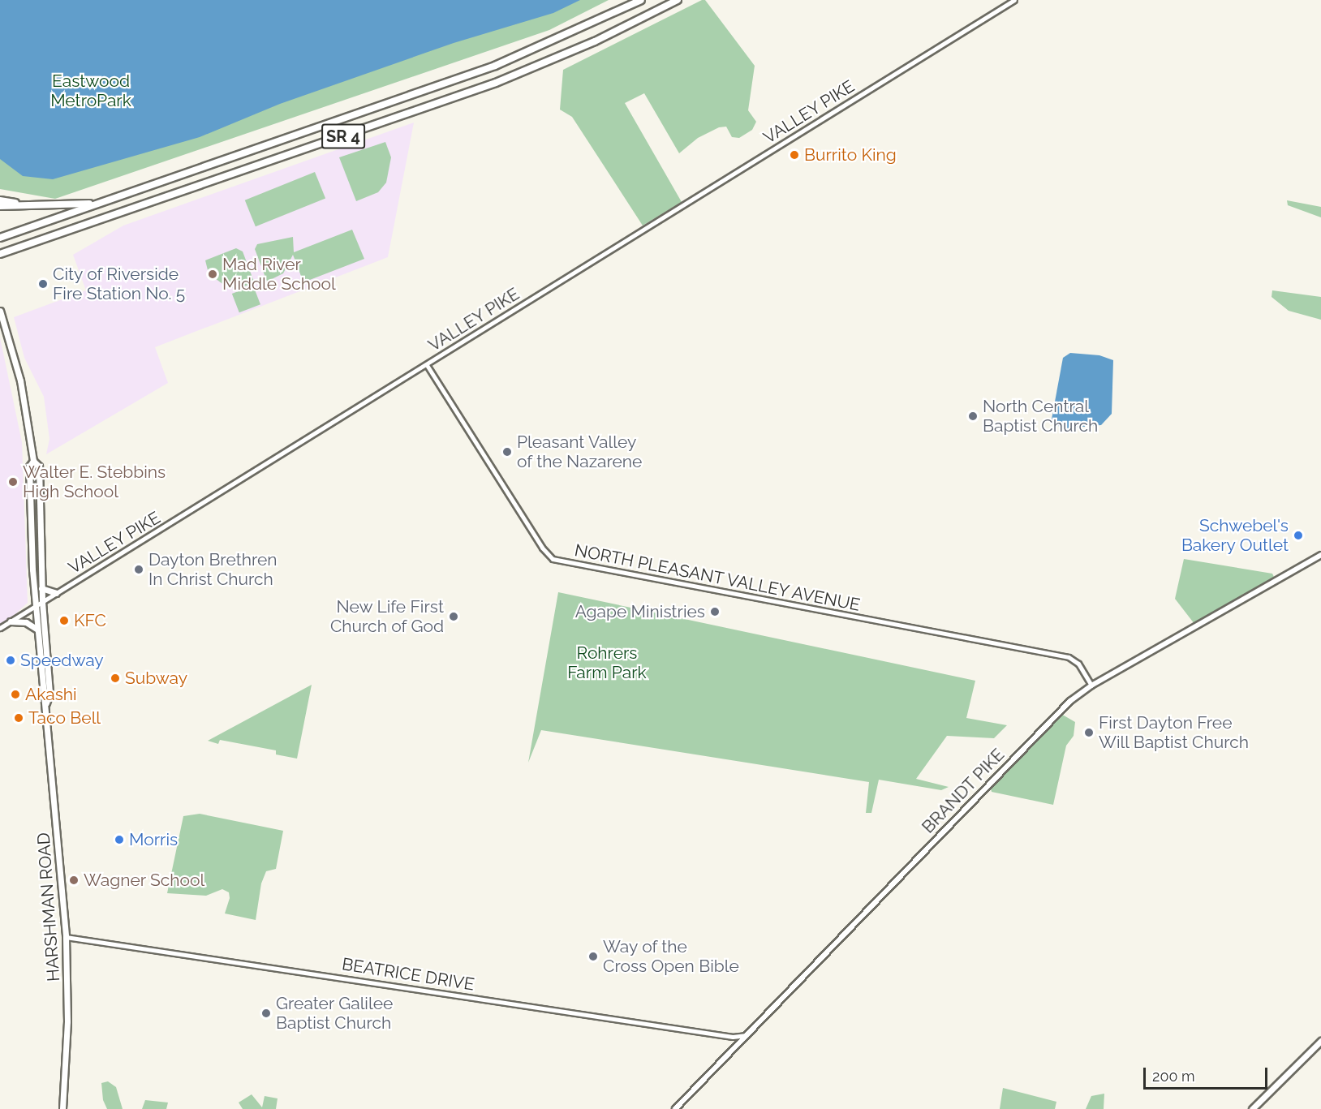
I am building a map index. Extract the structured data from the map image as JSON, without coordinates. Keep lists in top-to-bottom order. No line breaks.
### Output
{"streets":{"highway":["SR 4"],"main road":["BRANDT PIKE","HARSHMAN ROAD"],"street":["VALLEY PIKE","NORTH PLEASANT VALLEY AVENUE","BEATRICE DRIVE"]},"crossings":[["VALLEY PIKE","NORTH PLEASANT VALLEY AVENUE"],["VALLEY PIKE","HARSHMAN ROAD"],["NORTH PLEASANT VALLEY AVENUE","BRANDT PIKE"],["BRANDT PIKE","BEATRICE DRIVE"],["HARSHMAN ROAD","BEATRICE DRIVE"]],"parks":["Eastwood MetroPark","Rohrers Farm Park"],"places":["Burrito King","Mad River Middle School","City of Riverside Fire Station No. 5","North Central Baptist Church","Pleasant Valley of the Nazarene","Walter E. Stebbins High School","Schwebel's Bakery Outlet","Dayton Brethren In Christ Church","Agape Ministries","New Life First Church of God","KFC","Speedway","Subway","Akashi","Taco Bell","First Dayton Free Will Baptist Church","Morris","Wagner School","Way of the Cross Open Bible","Greater Galilee Baptist Church"],"scale_bar":"200 m"}
